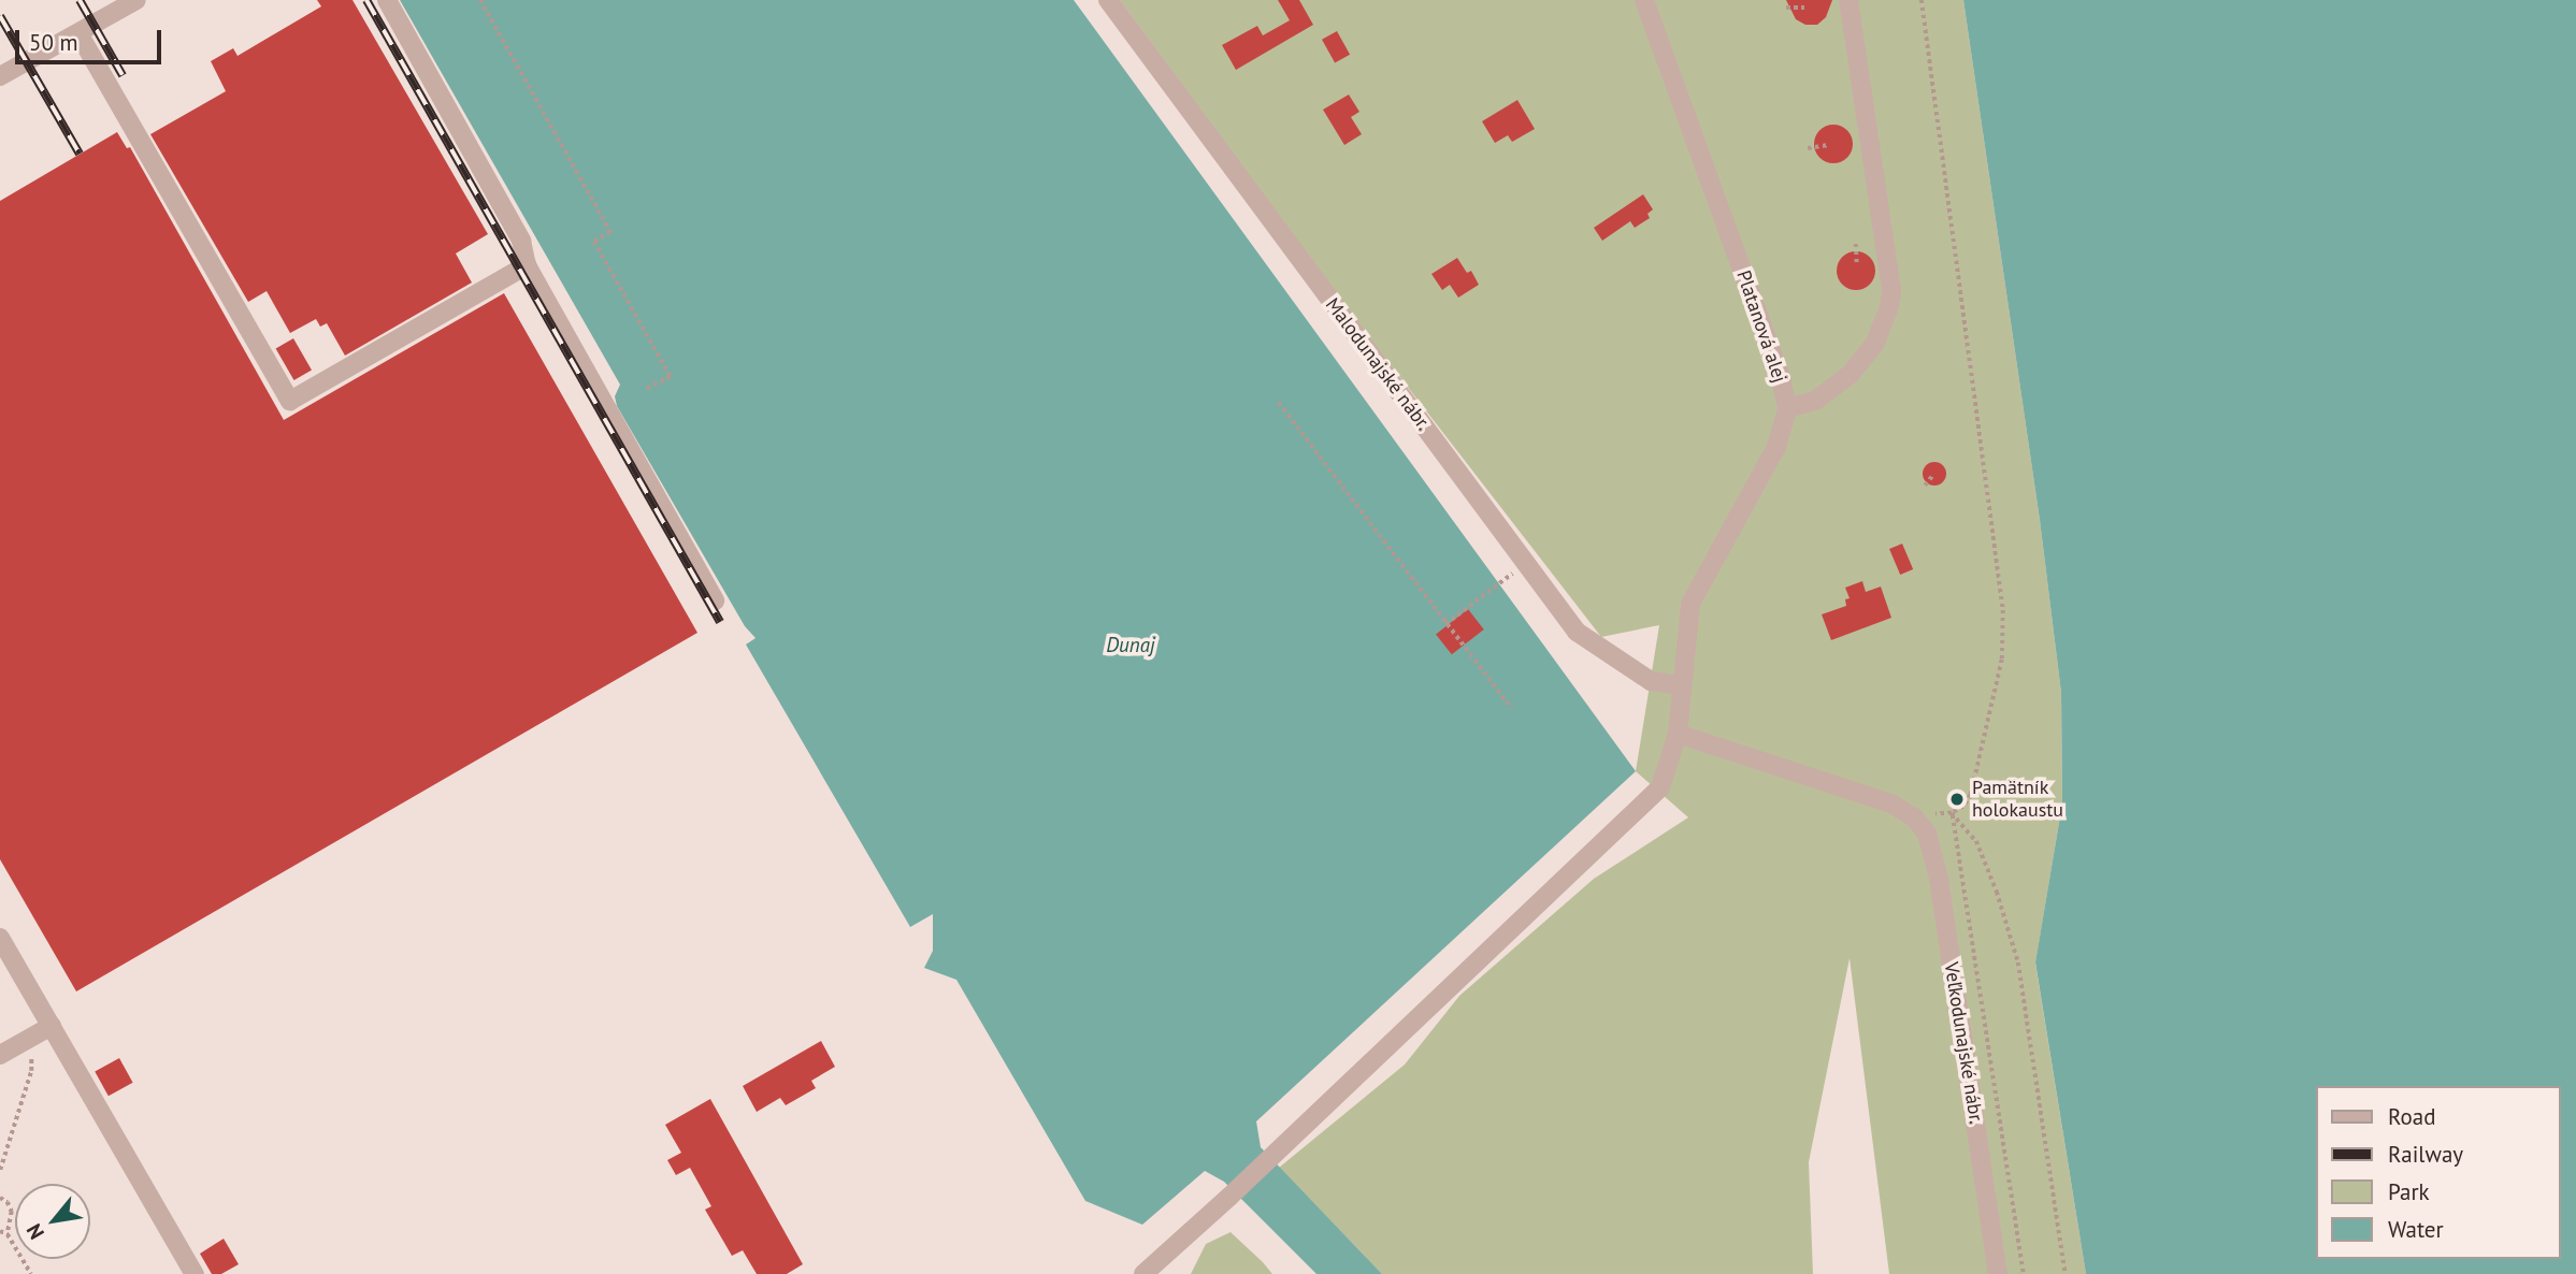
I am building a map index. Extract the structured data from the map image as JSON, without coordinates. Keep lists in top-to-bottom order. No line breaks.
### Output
{"streets":{"street":["Platanová alej","Malodunajské nábr.","Veľkodunajské nábr."]},"crossings":[["Platanová alej","Malodunajské nábr."],["Platanová alej","Veľkodunajské nábr."]],"water":["Dunaj"],"places":["Pamätník holokaustu"],"legend":["Road","Railway","Park","Water"],"scale_bar":"50 m","north":"bottom left"}
